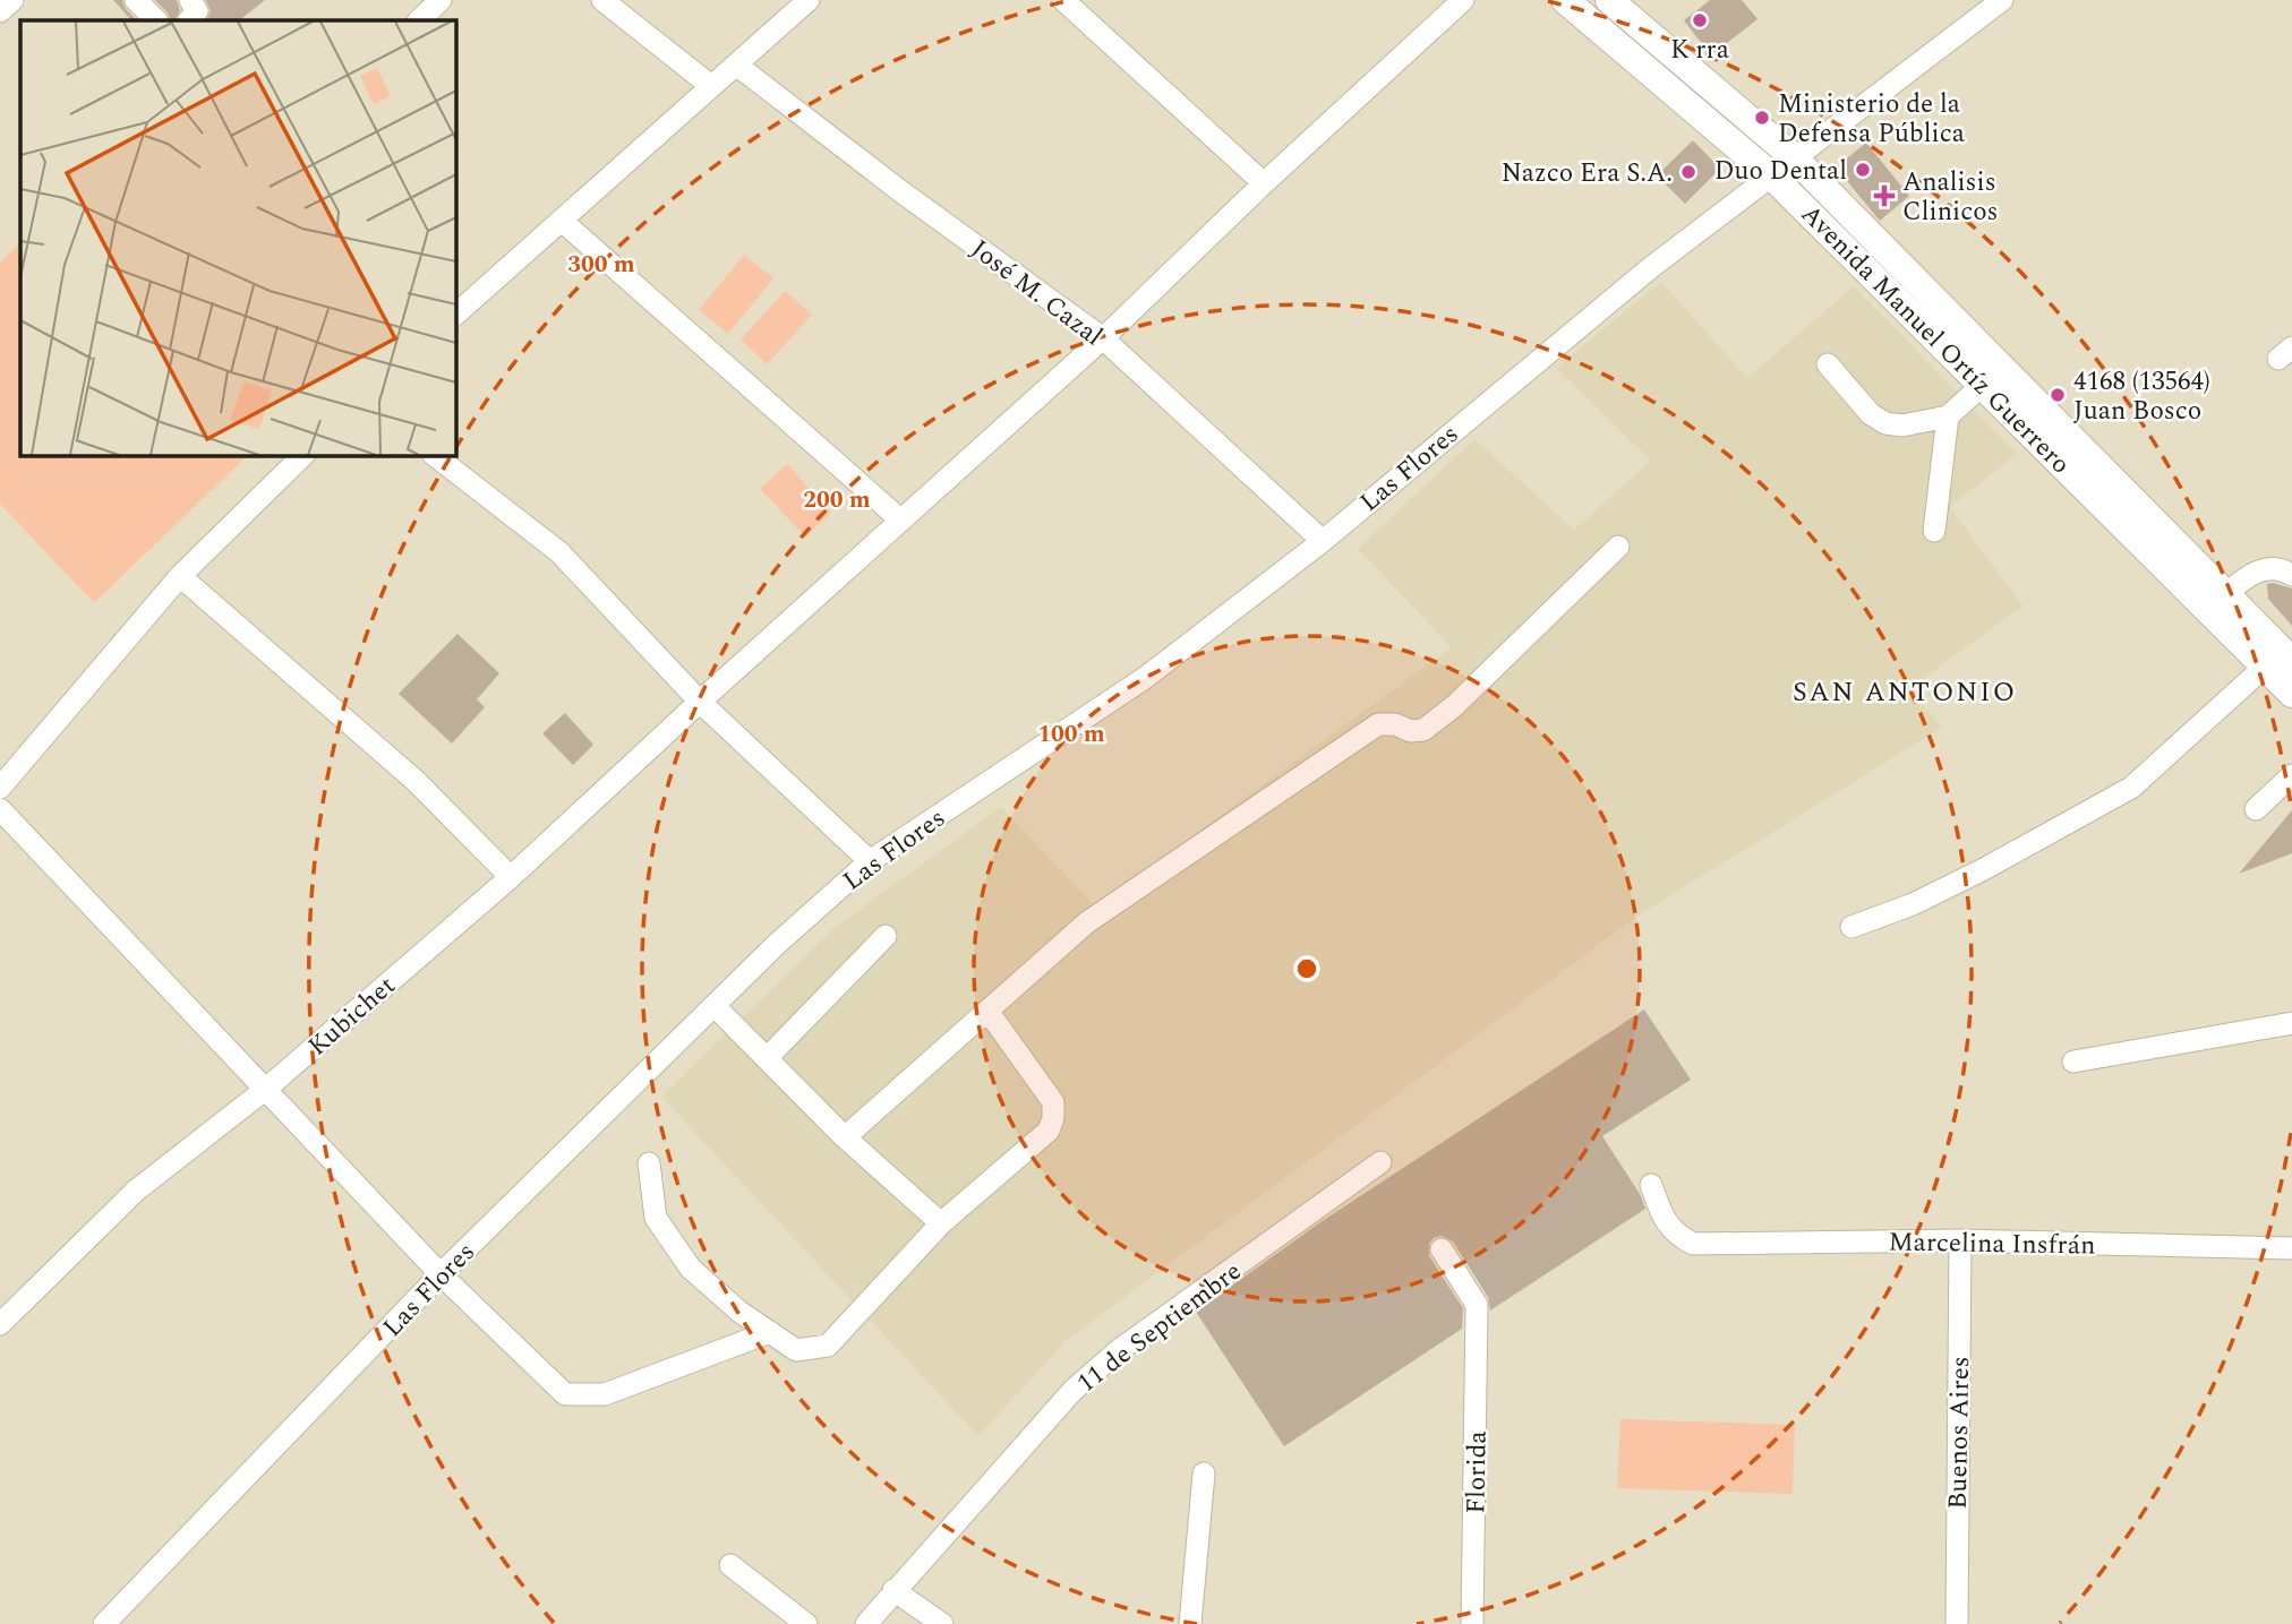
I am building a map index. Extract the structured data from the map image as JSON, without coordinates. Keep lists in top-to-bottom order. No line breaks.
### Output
{"streets":{"main road":["Avenida Manuel Ortíz Guerrero"],"street":["José M. Cazal","Las Flores","Kubichet","Marcelina Insfrán","11 de Septiembre","Buenos Aires","Florida"]},"crossings":[["José M. Cazal","Las Flores"],["José M. Cazal","Kubichet"],["Avenida Manuel Ortíz Guerrero","Las Flores"],["Marcelina Insfrán","Buenos Aires"]],"districts":["SAN ANTONIO"],"places":{"other":["K rra","Ministerio de la Defensa Pública","Duo Dental","Nazco Era S.A.","4168 (13564) Juan Bosco"],"health":["Analisis Clinicos"]},"rings":["300 m","200 m","100 m"]}
